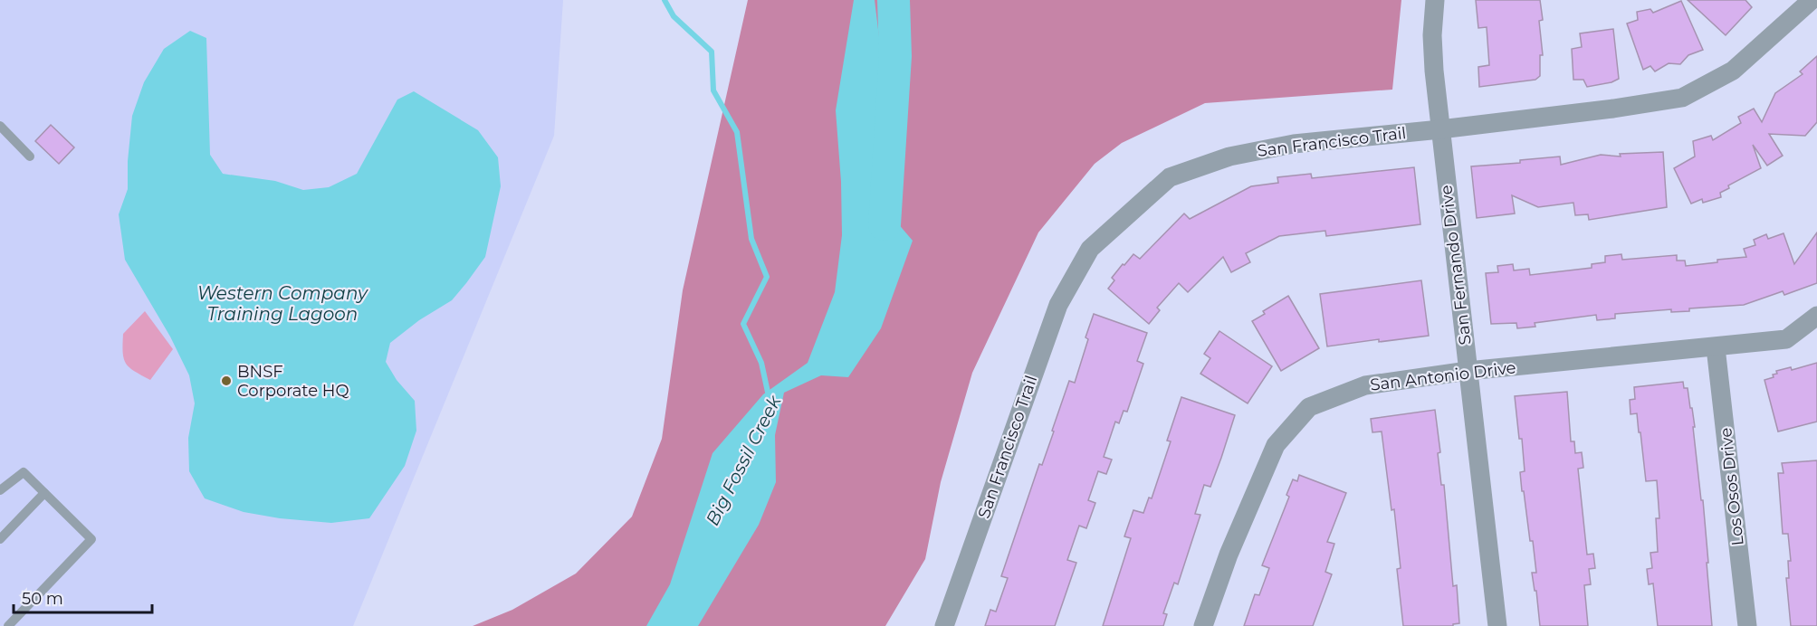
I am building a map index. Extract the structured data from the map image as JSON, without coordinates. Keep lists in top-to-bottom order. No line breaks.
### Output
{"streets":{"street":["San Francisco Trail","San Fernando Drive","San Antonio Drive","Los Osos Drive"]},"crossings":[["San Francisco Trail","San Fernando Drive"],["San Fernando Drive","San Antonio Drive"],["San Antonio Drive","Los Osos Drive"]],"water":["Western Company Training Lagoon","Big Fossil Creek"],"places":["BNSF Corporate HQ"],"scale_bar":"50 m"}
